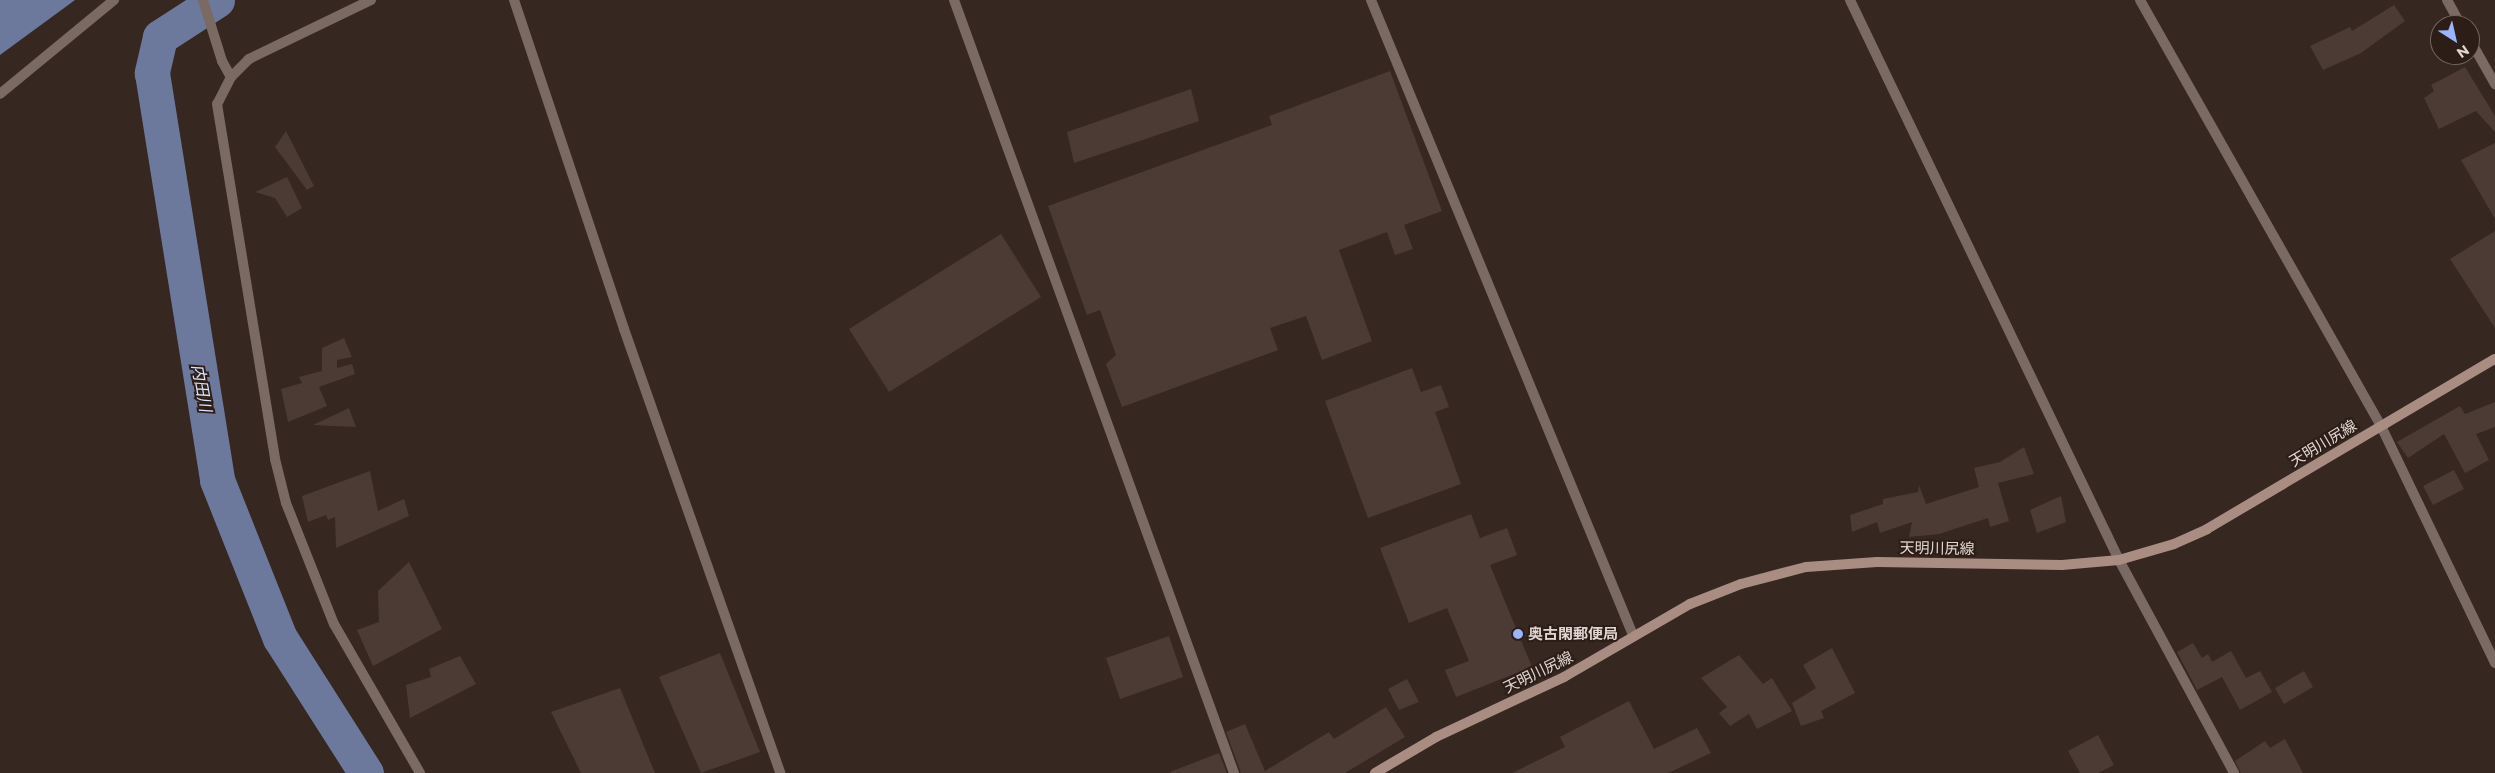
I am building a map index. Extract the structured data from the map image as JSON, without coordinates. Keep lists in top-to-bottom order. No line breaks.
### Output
{"streets":{"main road":["天明川尻線"]},"water":["内田川"],"places":["奥古閑郵便局"],"north":"bottom right"}
